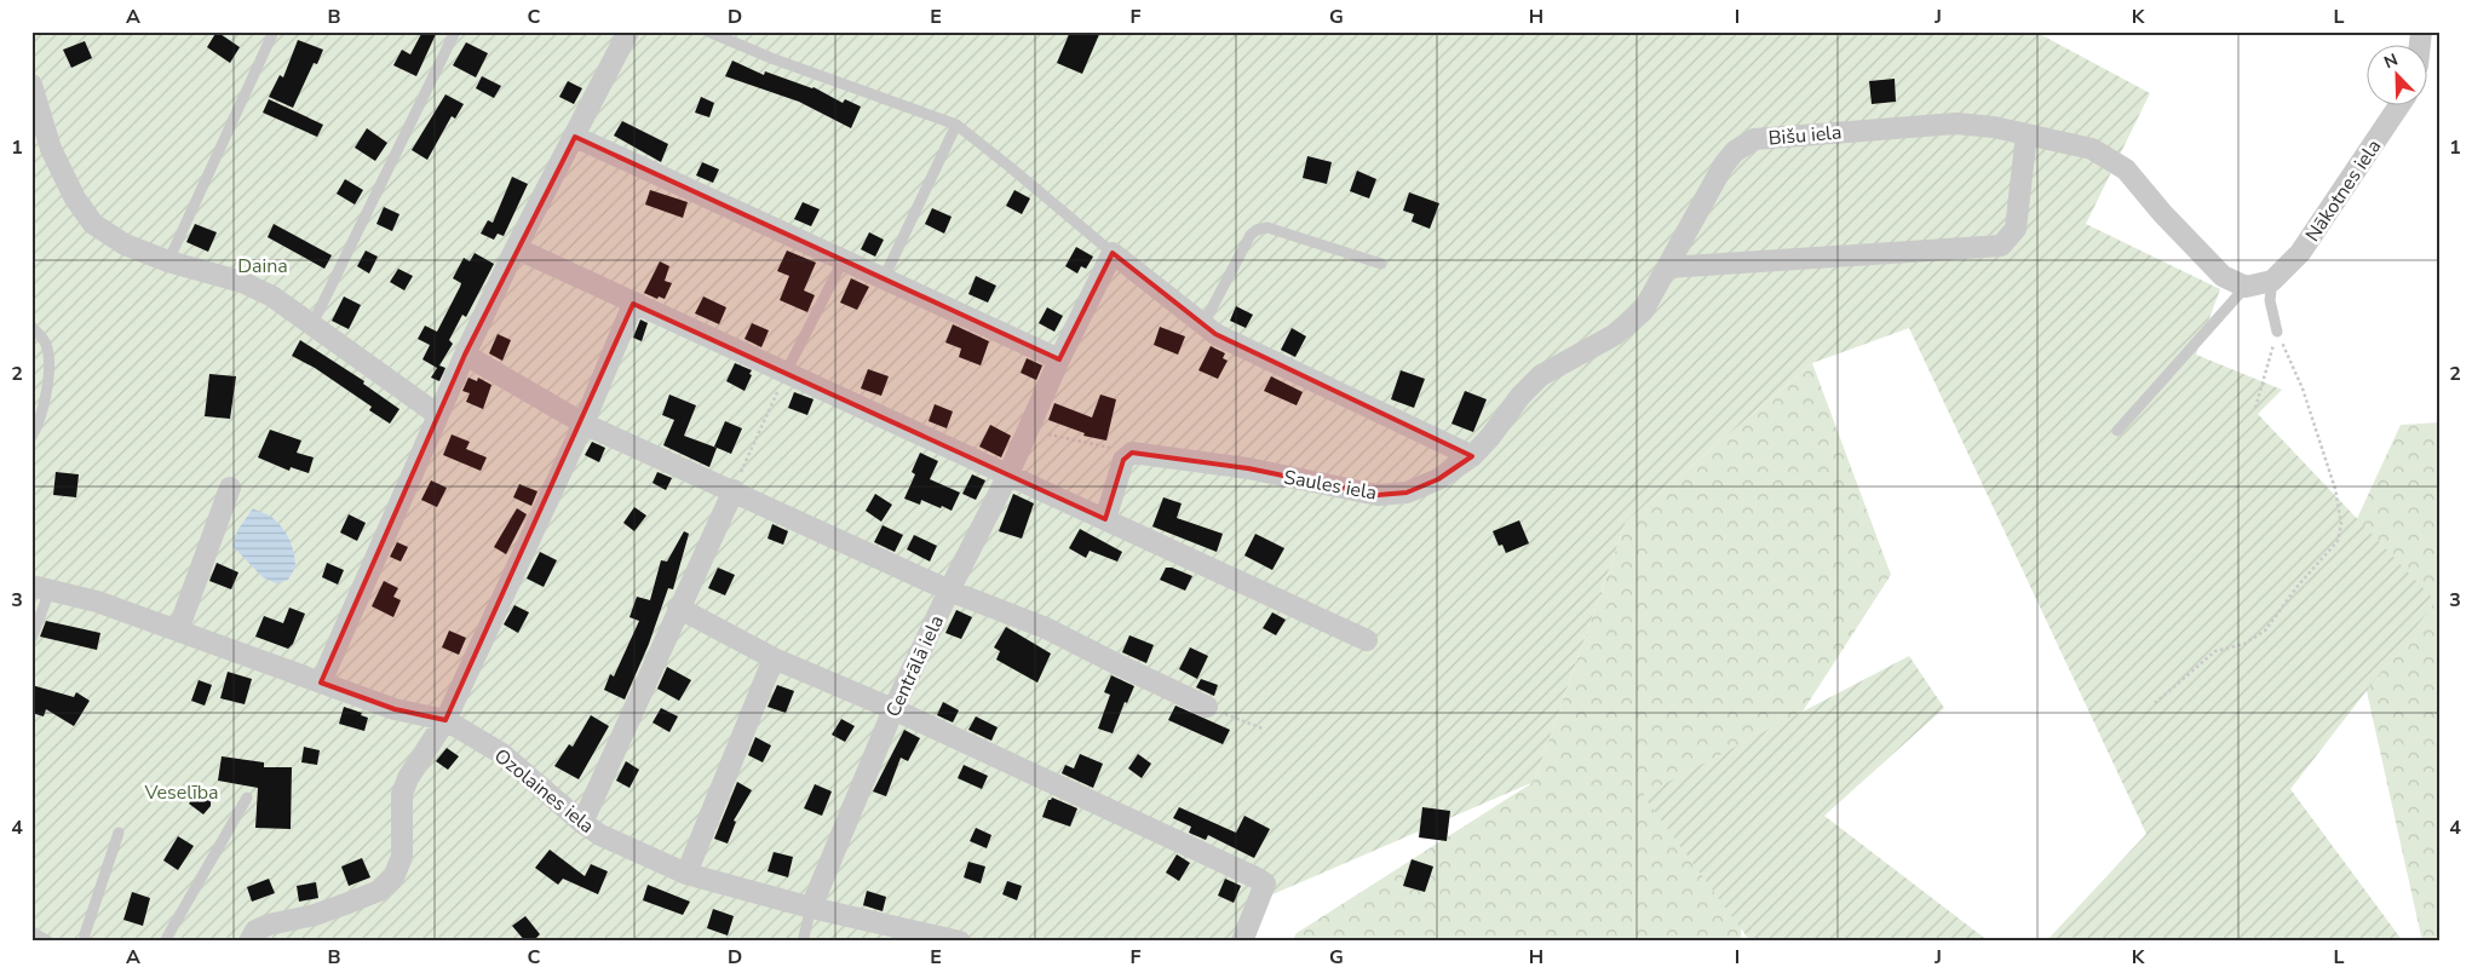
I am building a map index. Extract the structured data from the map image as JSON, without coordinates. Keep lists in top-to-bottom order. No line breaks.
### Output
{"streets":{"street":["Bišu iela","Nākotnes iela","Saules iela","Centrālā iela","Ozolaines iela"]},"crossings":[["Bišu iela","Saules iela"],["Centrālā iela","Ozolaines iela"]],"parks":["Daina","Veselība"],"north":"top left","grid":{"columns":["A","B","C","D","E","F","G","H","I","J","K","L"],"rows":["1","2","3","4"]}}
